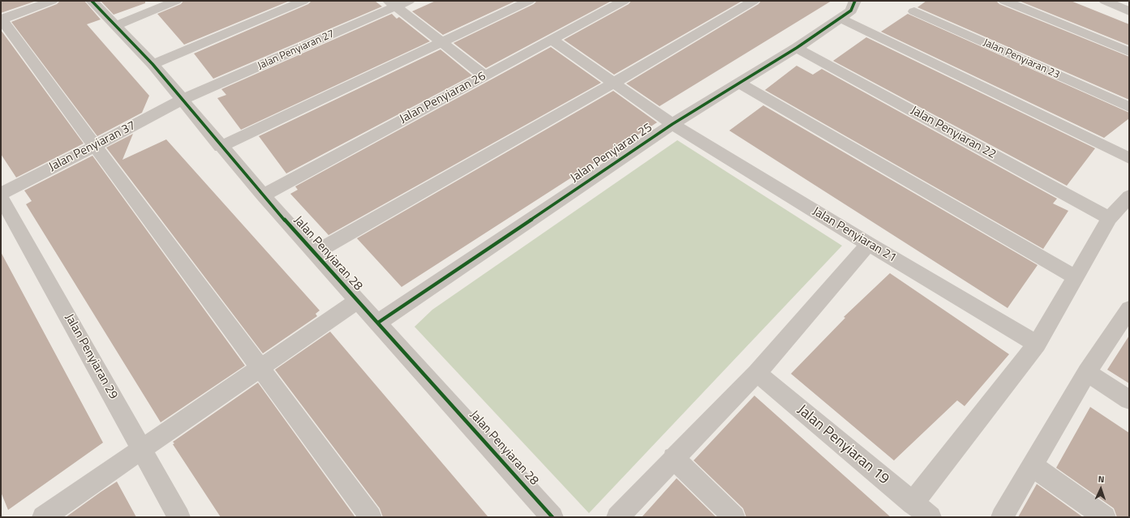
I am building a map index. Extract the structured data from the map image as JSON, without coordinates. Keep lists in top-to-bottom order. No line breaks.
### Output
{"streets":{"street":["Jalan Penyiaran 27","Jalan Penyiaran 23","Jalan Penyiaran 26","Jalan Penyiaran 22","Jalan Penyiaran 37","Jalan Penyiaran 25","Jalan Penyiaran 21","Jalan Penyiaran 28","Jalan Penyiaran 29","Jalan Penyiaran 19"]},"crossings":[["Jalan Penyiaran 27","Jalan Penyiaran 37"],["Jalan Penyiaran 27","Jalan Penyiaran 28"],["Jalan Penyiaran 26","Jalan Penyiaran 21"],["Jalan Penyiaran 26","Jalan Penyiaran 28"],["Jalan Penyiaran 22","Jalan Penyiaran 25"],["Jalan Penyiaran 37","Jalan Penyiaran 28"],["Jalan Penyiaran 25","Jalan Penyiaran 21"],["Jalan Penyiaran 25","Jalan Penyiaran 28"]],"north":"top"}
